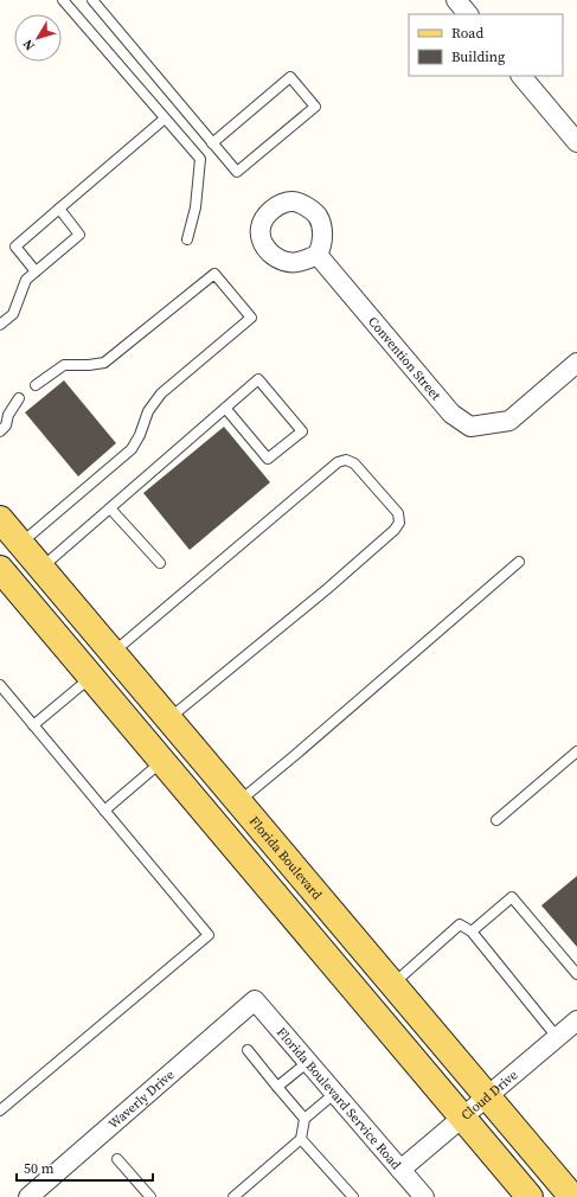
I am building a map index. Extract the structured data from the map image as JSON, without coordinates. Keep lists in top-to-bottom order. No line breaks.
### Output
{"streets":{"main road":["Florida Boulevard"],"street":["Convention Street","Cloud Drive","Waverly Drive","Florida Boulevard Service Road"]},"crossings":[["Florida Boulevard","Cloud Drive"],["Cloud Drive","Florida Boulevard Service Road"],["Waverly Drive","Florida Boulevard Service Road"]],"legend":["Road","Building"],"scale_bar":"50 m","north":"bottom left"}
